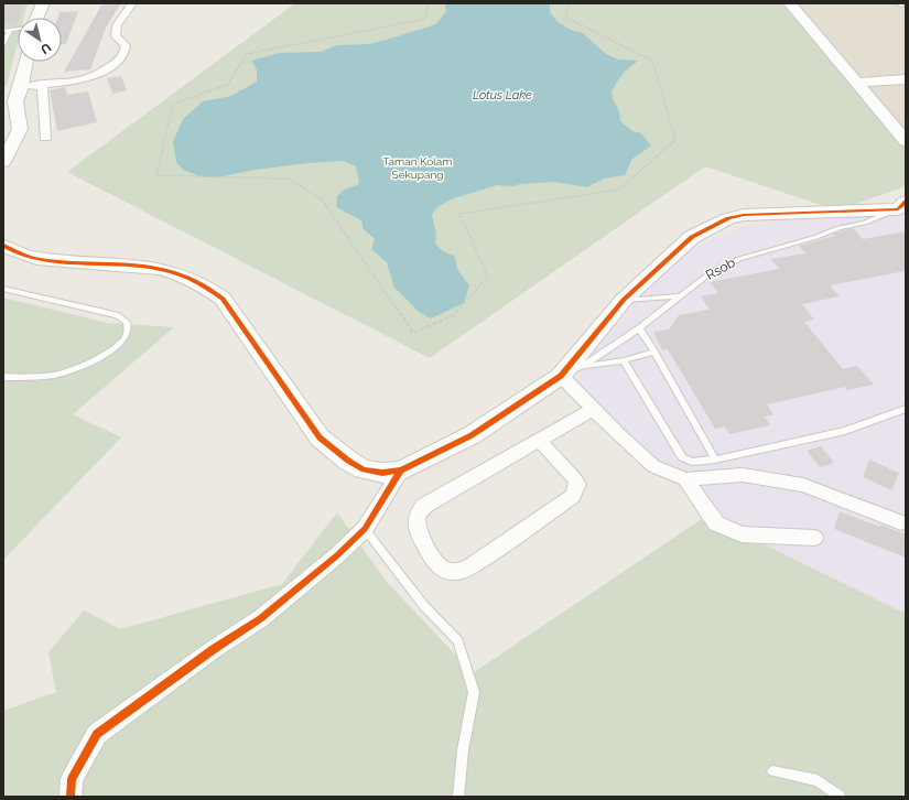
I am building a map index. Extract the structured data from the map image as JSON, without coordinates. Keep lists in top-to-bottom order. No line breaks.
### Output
{"streets":{"lane":["Rsob"]},"water":["Lotus Lake"],"parks":["Taman Kolam Sekupang"],"north":"bottom right"}
